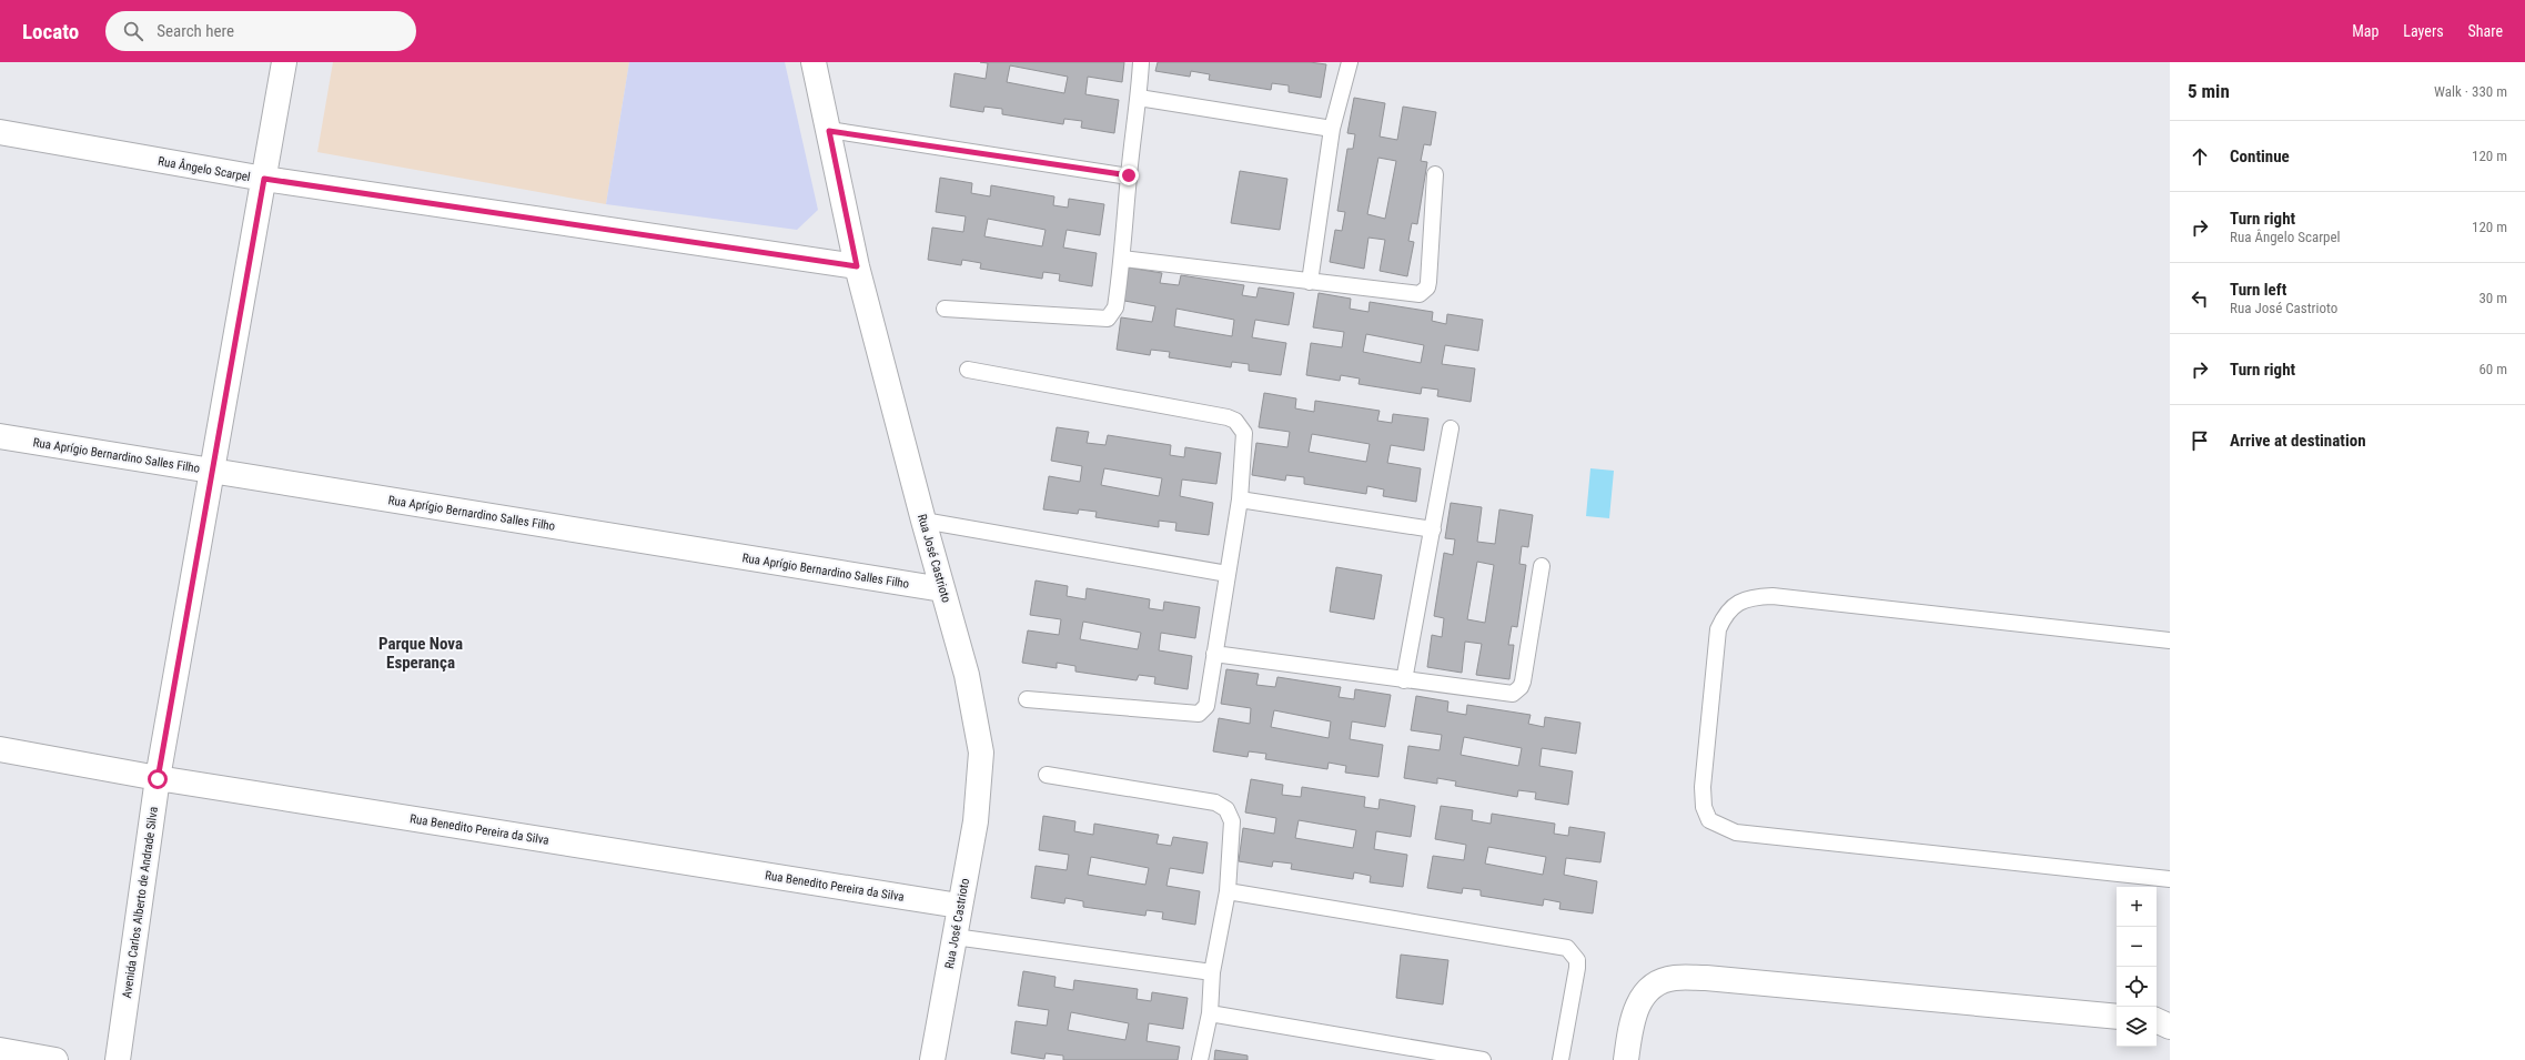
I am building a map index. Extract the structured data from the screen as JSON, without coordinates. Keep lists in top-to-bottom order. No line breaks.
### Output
{"streets":{"street":["Rua Ângelo Scarpel","Rua Aprígio Bernardino Salles Filho","Rua José Castrioto","Rua Benedito Pereira da Silva","Avenida Carlos Alberto de Andrade Silva"]},"crossings":[["Rua Ângelo Scarpel","Rua José Castrioto"],["Rua Ângelo Scarpel","Avenida Carlos Alberto de Andrade Silva"],["Rua Aprígio Bernardino Salles Filho","Rua José Castrioto"],["Rua Aprígio Bernardino Salles Filho","Avenida Carlos Alberto de Andrade Silva"],["Rua José Castrioto","Rua Benedito Pereira da Silva"],["Rua Benedito Pereira da Silva","Avenida Carlos Alberto de Andrade Silva"]],"districts":["Parque Nova Esperança"],"page":{"header":"Locato","search":"Search here","nav":["Map","Layers","Share"],"heading":["5 min","Walk · 330 m"],"list":[["Continue","120 m"],["Turn right","Rua Ângelo Scarpel","120 m"],["Turn left","Rua José Castrioto","30 m"],["Turn right","60 m"],"Arrive at destination"],"map_buttons":["+","−"]}}
